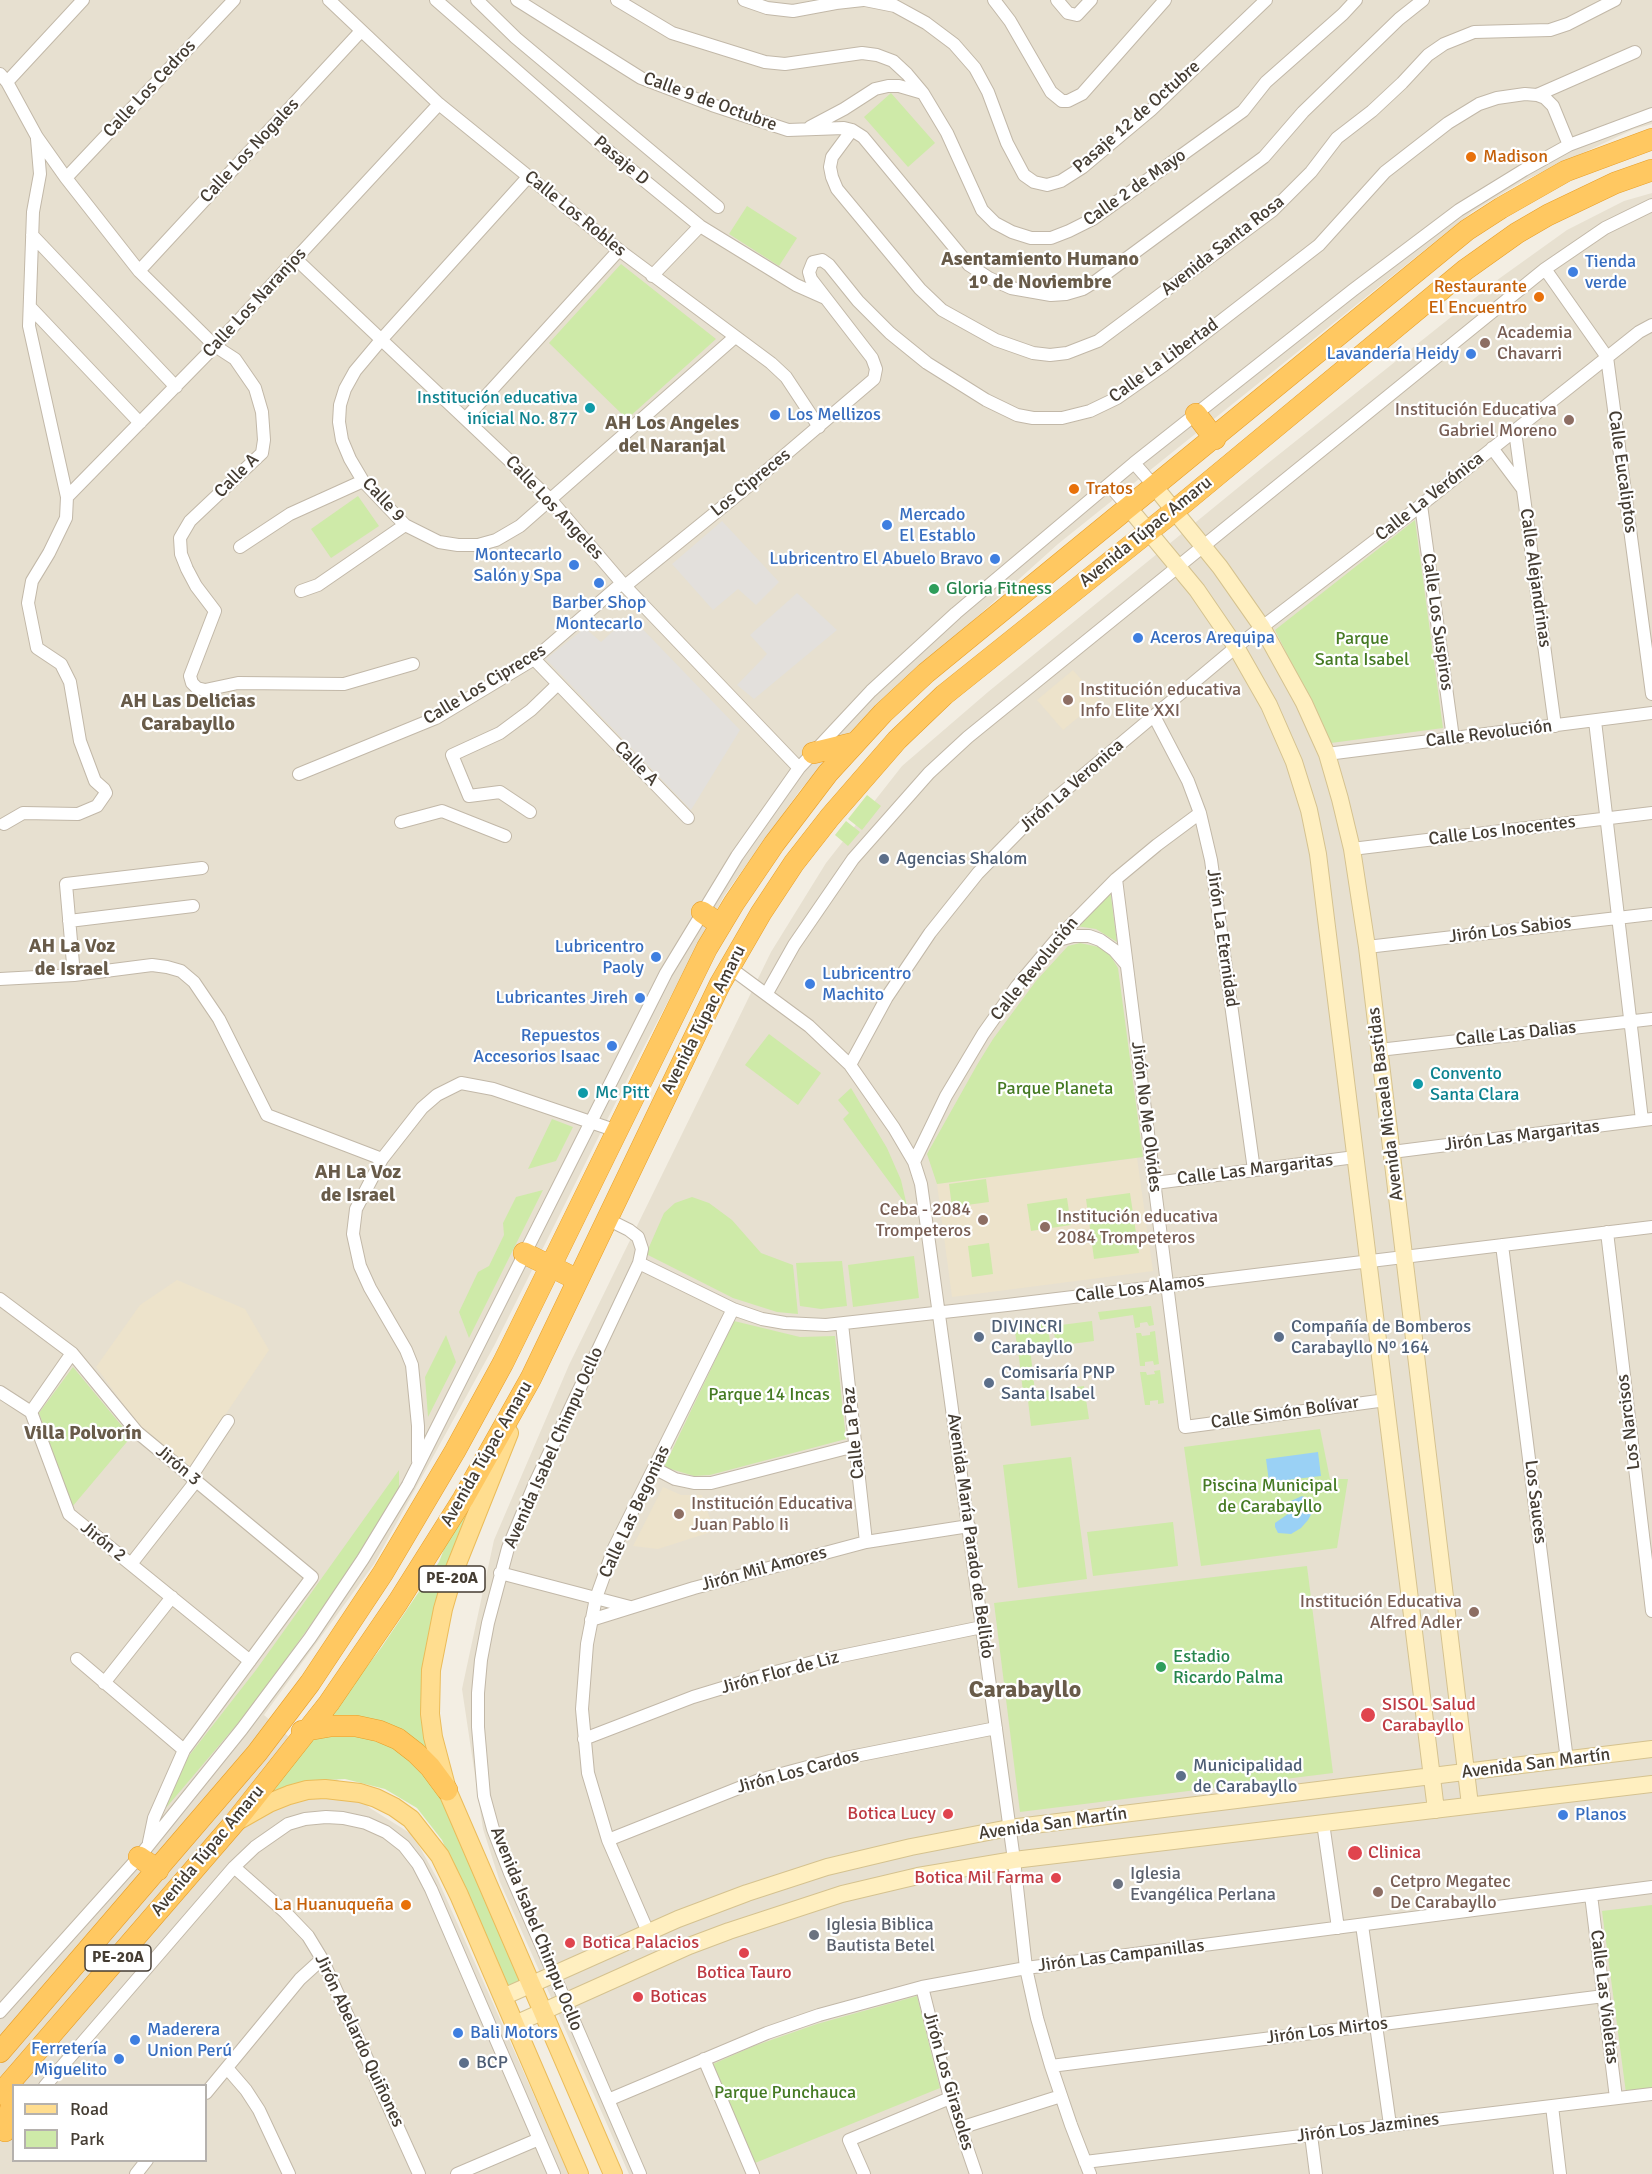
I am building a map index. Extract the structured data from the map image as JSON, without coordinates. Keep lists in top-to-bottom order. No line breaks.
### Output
{"streets":{"highway":["Avenida Túpac Amaru","PE-20A"],"main road":["Avenida Isabel Chimpu Ocllo"],"street":["Calle Los Cedros","Calle 9 de Octubre","Pasaje 12 de Octubre","Calle Los Nogales","Pasaje D","Calle 2 de Mayo","Calle Los Robles","Avenida Santa Rosa","Calle Los Naranjos","Calle La Libertad","Calle Eucaliptos","Calle A","Los Cipreces","Calle La Verónica","Calle 9","Calle Los Angeles","Calle Alejandrinas","Calle Los Suspiros","Calle Los Cipreces","Calle Revolución","Jirón La Veronica","Calle Los Inocentes","Jirón Los Sabios","Jirón La Eternidad","Calle Las Dalias","Avenida Micaela Bastidas","Jirón No Me Olvides","Jirón Las Margaritas","Calle Las Margaritas","Calle Los Alamos","Calle Simón Bolívar","Los Narcisos","Calle La Paz","Jirón 3","Los Sauces","Calle Las Begonias","Avenida María Parado de Bellido","Jirón 2","Jirón Mil Amores","Jirón Flor de Liz","Avenida San Martín","Jirón Los Cardos","Jirón Las Campanillas","Calle Las Violetas","Jirón Los Mirtos","Jirón Abelardo Quiñones","Jirón Los Girasoles","Jirón Los Jazmines"]},"crossings":[["Calle Los Cedros","Calle A"],["Calle 9 de Octubre","Avenida Santa Rosa"],["Calle Los Nogales","Calle Los Robles"],["Calle Los Nogales","Calle A"],["Pasaje D","Calle La Libertad"],["Calle Los Robles","Calle Los Naranjos"],["Calle Los Robles","Los Cipreces"],["Calle Los Robles","Calle 9"],["Calle Los Naranjos","Calle A"],["Calle Los Naranjos","Calle Los Angeles"],["Calle La Libertad","Los Cipreces"],["Calle Eucaliptos","Calle La Verónica"],["Calle A","Calle Los Cipreces"],["Los Cipreces","Calle Los Angeles"],["Los Cipreces","Calle Los Cipreces"],["Calle La Verónica","Calle Alejandrinas"],["Calle La Verónica","Calle Los Suspiros"],["Calle La Verónica","Jirón La Veronica"],["Calle La Verónica","Avenida Micaela Bastidas"],["Calle 9","Calle Los Angeles"],["Calle Los Angeles","Avenida Túpac Amaru"],["Calle Los Angeles","Calle Los Cipreces"],["Avenida Túpac Amaru","Avenida Micaela Bastidas"],["Avenida Túpac Amaru","Avenida Isabel Chimpu Ocllo"],["Avenida Túpac Amaru","Avenida María Parado de Bellido"],["Avenida Túpac Amaru","PE-20A"],["Avenida Túpac Amaru","Jirón Abelardo Quiñones"],["Calle Alejandrinas","Calle Revolución"],["Calle Los Suspiros","Calle Revolución"],["Calle Revolución","Jirón La Eternidad"],["Calle Revolución","Avenida Micaela Bastidas"],["Calle Revolución","Jirón No Me Olvides"],["Calle Revolución","Avenida María Parado de Bellido"],["Jirón La Veronica","Jirón La Eternidad"],["Jirón La Veronica","Avenida Micaela Bastidas"],["Jirón La Veronica","Avenida María Parado de Bellido"],["Calle Los Inocentes","Avenida Micaela Bastidas"],["Jirón Los Sabios","Avenida Micaela Bastidas"],["Jirón La Eternidad","Calle Las Margaritas"],["Calle Las Dalias","Avenida Micaela Bastidas"],["Avenida Micaela Bastidas","Jirón Las Margaritas"],["Avenida Micaela Bastidas","Calle Las Margaritas"],["Avenida Micaela Bastidas","Calle Los Alamos"],["Avenida Micaela Bastidas","Calle Simón Bolívar"],["Avenida Micaela Bastidas","Avenida San Martín"],["Jirón No Me Olvides","Calle Las Margaritas"],["Jirón No Me Olvides","Calle Los Alamos"],["Jirón No Me Olvides","Calle Simón Bolívar"],["Calle Los Alamos","Los Narcisos"],["Calle Los Alamos","Calle La Paz"],["Calle Los Alamos","Avenida Isabel Chimpu Ocllo"],["Calle Los Alamos","Los Sauces"],["Calle Los Alamos","Calle Las Begonias"],["Calle Los Alamos","Avenida María Parado de Bellido"],["Calle La Paz","Jirón Mil Amores"],["Avenida Isabel Chimpu Ocllo","Avenida San Martín"],["Avenida Isabel Chimpu Ocllo","Jirón Las Campanillas"],["Jirón 3","Jirón 2"],["Los Sauces","Avenida San Martín"],["Calle Las Begonias","Jirón Mil Amores"],["Calle Las Begonias","Jirón Flor de Liz"],["Calle Las Begonias","Avenida San Martín"],["Calle Las Begonias","Jirón Los Cardos"],["Avenida María Parado de Bellido","Jirón Mil Amores"],["Avenida María Parado de Bellido","Jirón Flor de Liz"],["Avenida María Parado de Bellido","Avenida San Martín"],["Avenida María Parado de Bellido","Jirón Los Cardos"],["Avenida María Parado de Bellido","Jirón Las Campanillas"],["Avenida María Parado de Bellido","Jirón Los Mirtos"],["Avenida María Parado de Bellido","Jirón Los Jazmines"],["PE-20A","Avenida San Martín"],["Jirón Las Campanillas","Calle Las Violetas"],["Jirón Las Campanillas","Jirón Los Girasoles"],["Calle Las Violetas","Jirón Los Mirtos"],["Calle Las Violetas","Jirón Los Jazmines"]],"districts":["Asentamiento Humano 1º de Noviembre","AH Los Angeles del Naranjal","AH Las Delicias Carabayllo","AH La Voz de Israel","AH La Voz de Israel","Villa Polvorín","Carabayllo"],"parks":["Parque Santa Isabel","Parque Planeta","Parque 14 Incas","Piscina Municipal de Carabayllo","Parque Punchauca"],"places":["Madison","Tienda verde","Restaurante El Encuentro","Academia Chavarri","Lavandería Heidy","Institución educativa inicial No. 877","Los Mellizos","Institución Educativa Gabriel Moreno","Tratos","Mercado El Establo","Lubricentro El Abuelo Bravo","Montecarlo Salón y Spa","Barber Shop Montecarlo","Gloria Fitness","Aceros Arequipa","Institución educativa Info Elite XXI","Agencias Shalom","Lubricentro Paoly","Lubricentro Machito","Lubricantes Jireh","Repuestos Accesorios Isaac","Convento Santa Clara","Mc Pitt","Ceba - 2084 Trompeteros","Institución educativa 2084 Trompeteros","DIVINCRI Carabayllo","Compañía de Bomberos Carabayllo Nº 164","Comisaría PNP Santa Isabel","Institución Educativa Juan Pablo Ii","Institución Educativa Alfred Adler","Estadio Ricardo Palma","SISOL Salud Carabayllo","Municipalidad de Carabayllo","Botica Lucy","Planos","Clinica","Botica Mil Farma","Iglesia Evangélica Perlana","Cetpro Megatec De Carabayllo","La Huanuqueña","Iglesia Biblica Bautista Betel","Botica Palacios","Botica Tauro","Boticas","Bali Motors","Maderera Union Perú","Ferretería Miguelito","BCP"],"legend":["Road","Park"]}
